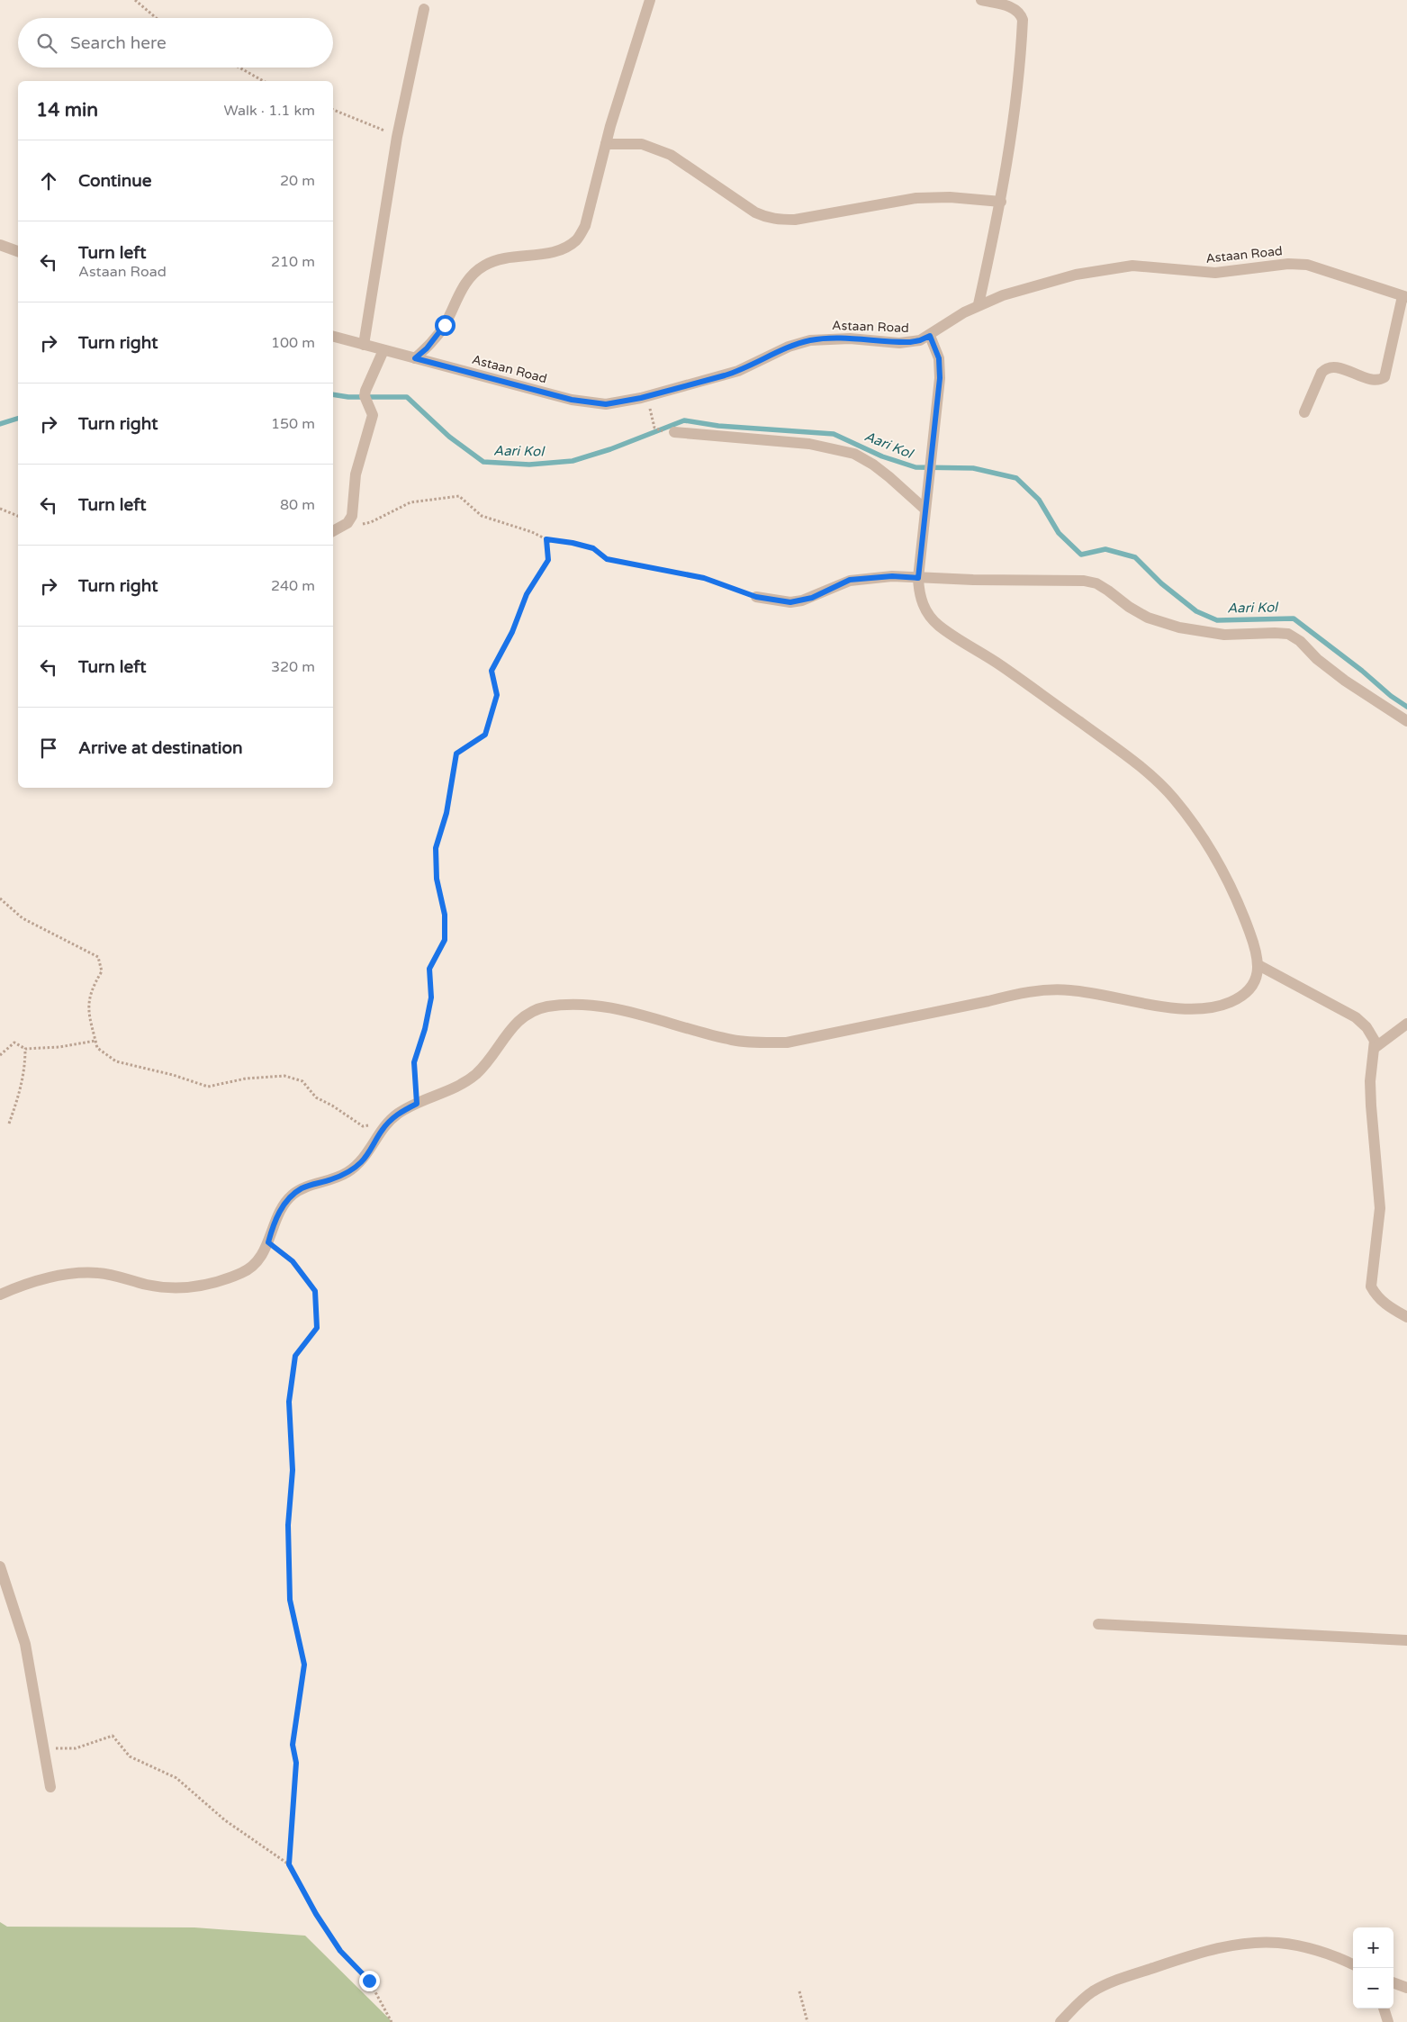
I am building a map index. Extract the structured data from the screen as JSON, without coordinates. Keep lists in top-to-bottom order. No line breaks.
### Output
{"streets":{"street":["Astaan Road"]},"water":["Aari Kol"],"page":{"search":"Search here","heading":["14 min","Walk · 1.1 km"],"list":[["Continue","20 m"],["Turn left","Astaan Road","210 m"],["Turn right","100 m"],["Turn right","150 m"],["Turn left","80 m"],["Turn right","240 m"],["Turn left","320 m"],"Arrive at destination"],"map_buttons":["+","−"]}}
